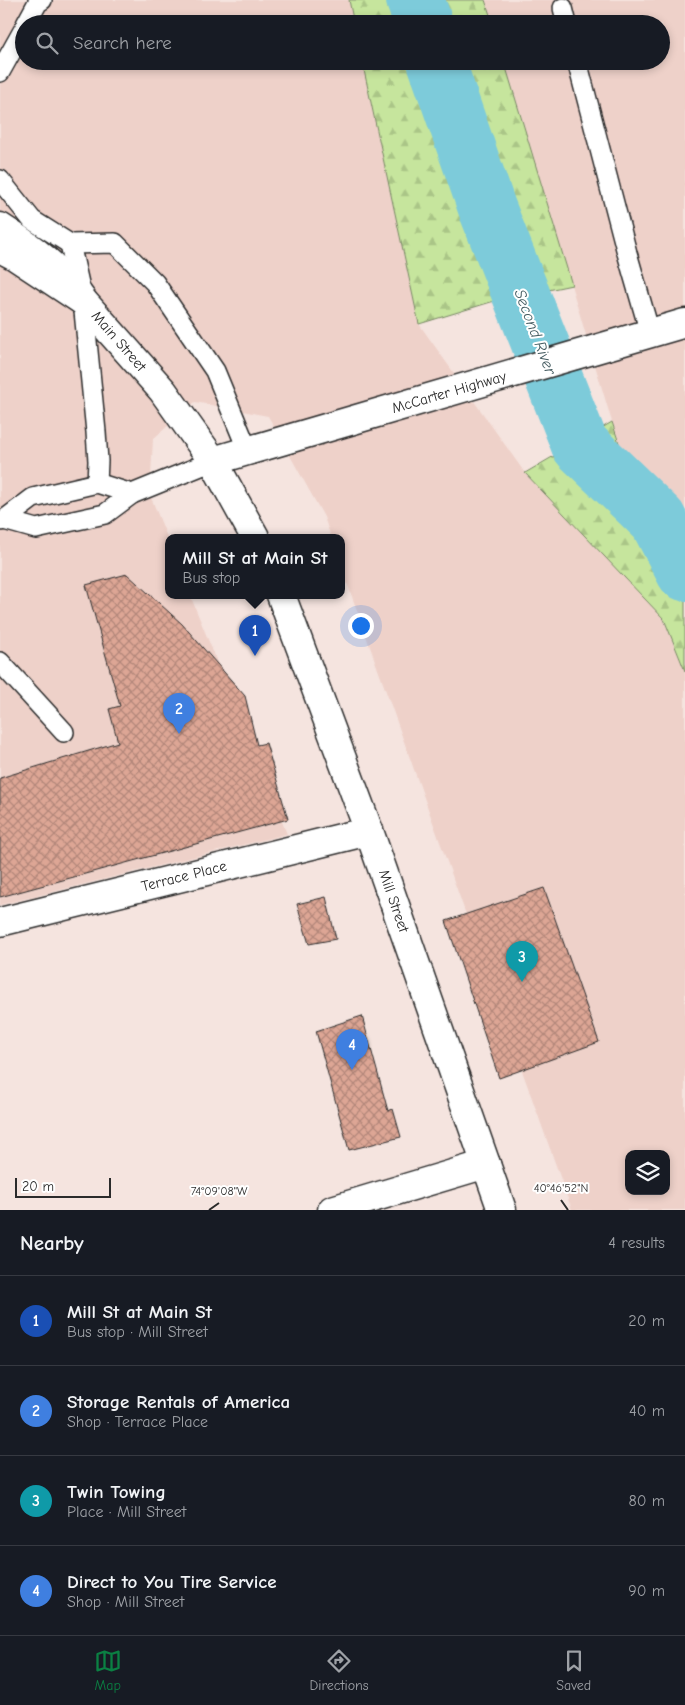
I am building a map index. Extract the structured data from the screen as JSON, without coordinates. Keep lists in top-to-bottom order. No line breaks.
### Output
{"streets":{"main road":["Main Street","McCarter Highway","Terrace Place","Mill Street"]},"crossings":[["Main Street","McCarter Highway"],["Terrace Place","Mill Street"]],"water":["Second River"],"scale_bar":"20 m","page":{"search":"Search here","popup":["Mill St at Main St","Bus stop"],"pins":["1","2","3","4"],"scale":"20 m","heading":["Nearby","4 results"],"list":[{"mark":"1","name":"Mill St at Main St","note":"Bus stop · Mill Street","value":"20 m"},{"mark":"2","name":"Storage Rentals of America","note":"Shop · Terrace Place","value":"40 m"},{"mark":"3","name":"Twin Towing","note":"Place · Mill Street","value":"80 m"},{"mark":"4","name":"Direct to You Tire Service","note":"Shop · Mill Street","value":"90 m"}],"nav":["Map","Directions","Saved"]},"coordinates":["40°46'52\"N","74°09'08\"W"]}
